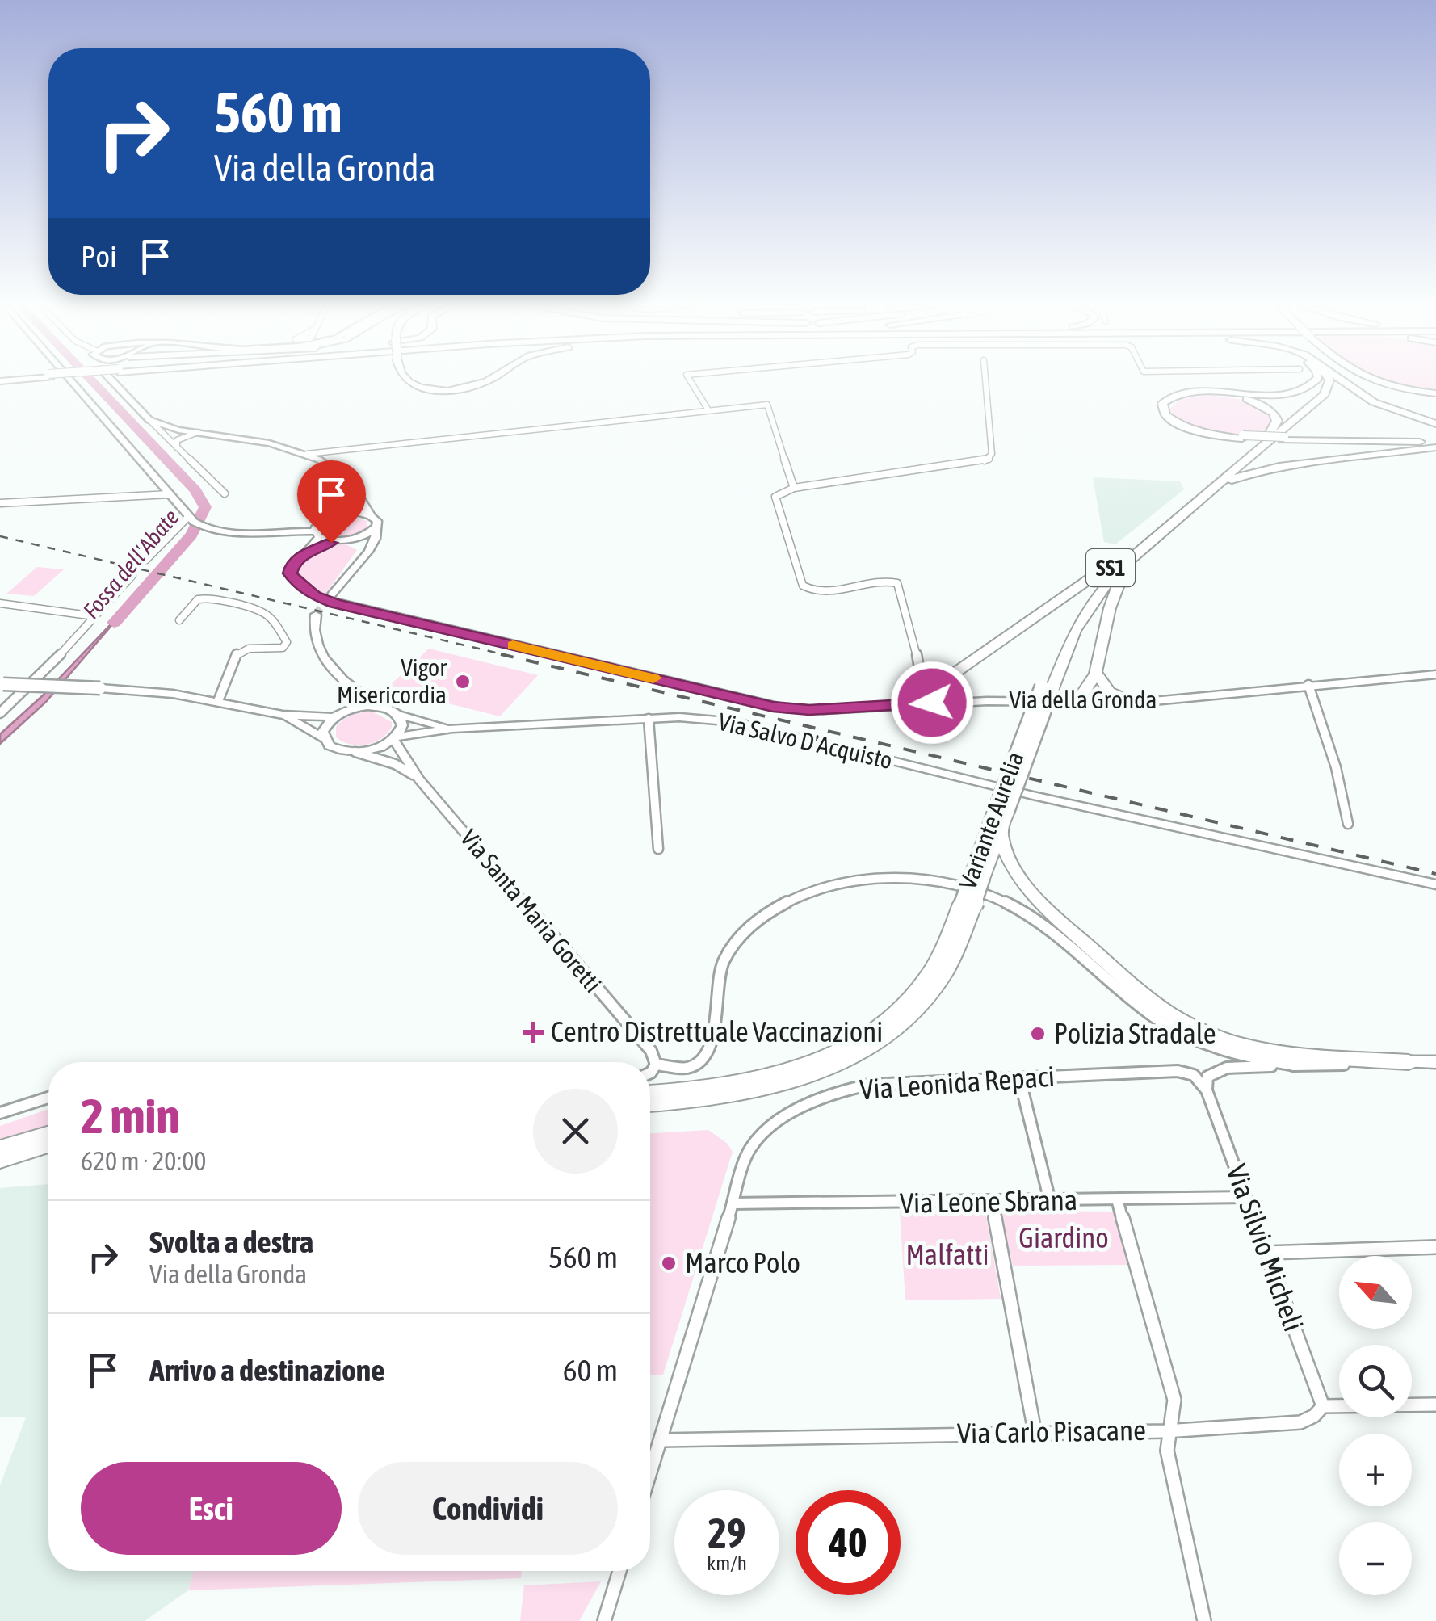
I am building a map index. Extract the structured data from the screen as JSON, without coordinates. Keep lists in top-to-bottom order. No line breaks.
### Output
{"streets":{"highway":["SS1","Variante Aurelia"],"street":["Via della Gronda","Via Salvo D'Acquisto","Via Santa Maria Goretti","Via Leonida Repaci","Via Leone Sbrana","Via Silvio Micheli","Via Carlo Pisacane"]},"crossings":[["Via Salvo D'Acquisto","Via Santa Maria Goretti"],["Via Leonida Repaci","Via Leone Sbrana"],["Via Leonida Repaci","Via Silvio Micheli"],["Via Leonida Repaci","Via Carlo Pisacane"],["Via Leone Sbrana","Via Silvio Micheli"],["Via Silvio Micheli","Via Carlo Pisacane"]],"water":["Fossa dell'Abate"],"parks":["Giardino","Malfatti"],"places":{"other":["Vigor Misericordia","Polizia Stradale","Marco Polo"],"health":["Centro Distrettuale Vaccinazioni"]},"north":"top left","page":{"turn":["560 m","Via della Gronda"],"then":"Poi","heading":["2 min","620 m · 20:00"],"list":[{"name":"Svolta a destra","note":"Via della Gronda","value":"560 m"},{"name":"Arrivo a destinazione","value":"60 m"}],"map_buttons":["+","−"],"buttons":["Esci","Condividi"],"speed":"29 km/h","limit":"40"}}
